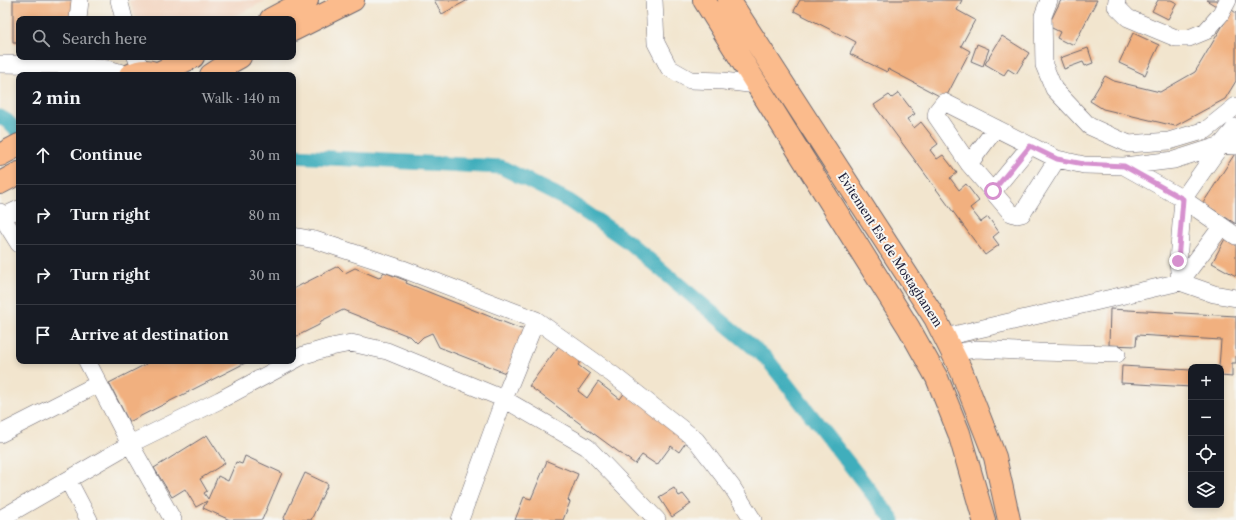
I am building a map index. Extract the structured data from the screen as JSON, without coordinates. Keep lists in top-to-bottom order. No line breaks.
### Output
{"streets":{"main road":["Evitement Est de Mostaghanem"]},"page":{"search":"Search here","heading":["2 min","Walk · 140 m"],"list":[["Continue","30 m"],["Turn right","80 m"],["Turn right","30 m"],"Arrive at destination"],"map_buttons":["+","−"]}}
